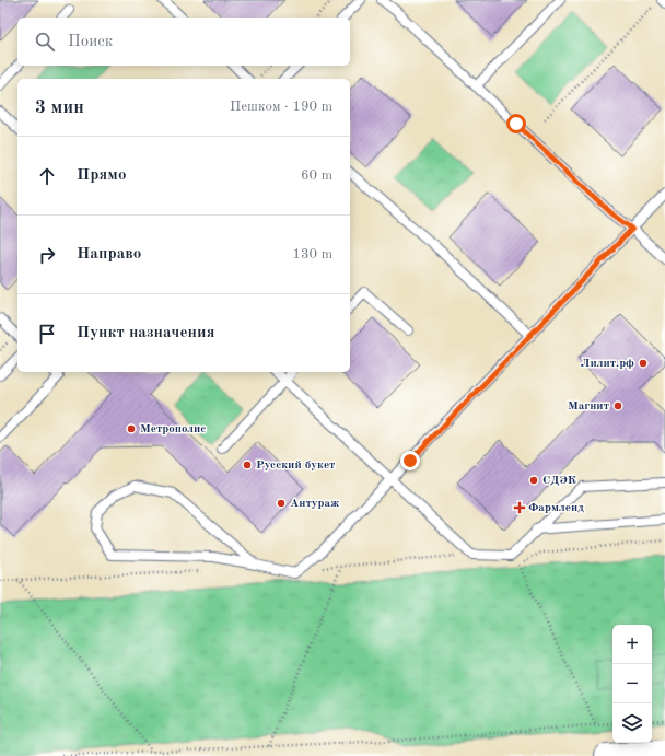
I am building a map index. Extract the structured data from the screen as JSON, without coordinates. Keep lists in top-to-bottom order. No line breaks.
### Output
{"places":{"other":["Лилит.рф","Магнит","Метрополис","Русский букет","СДЭК","Антураж"],"health":["Фармленд"]},"page":{"search":"Поиск","heading":["3 мин","Пешком · 190 m"],"list":[["Прямо","60 m"],["Направо","130 m"],"Пункт назначения"],"map_buttons":["+","−"]}}
